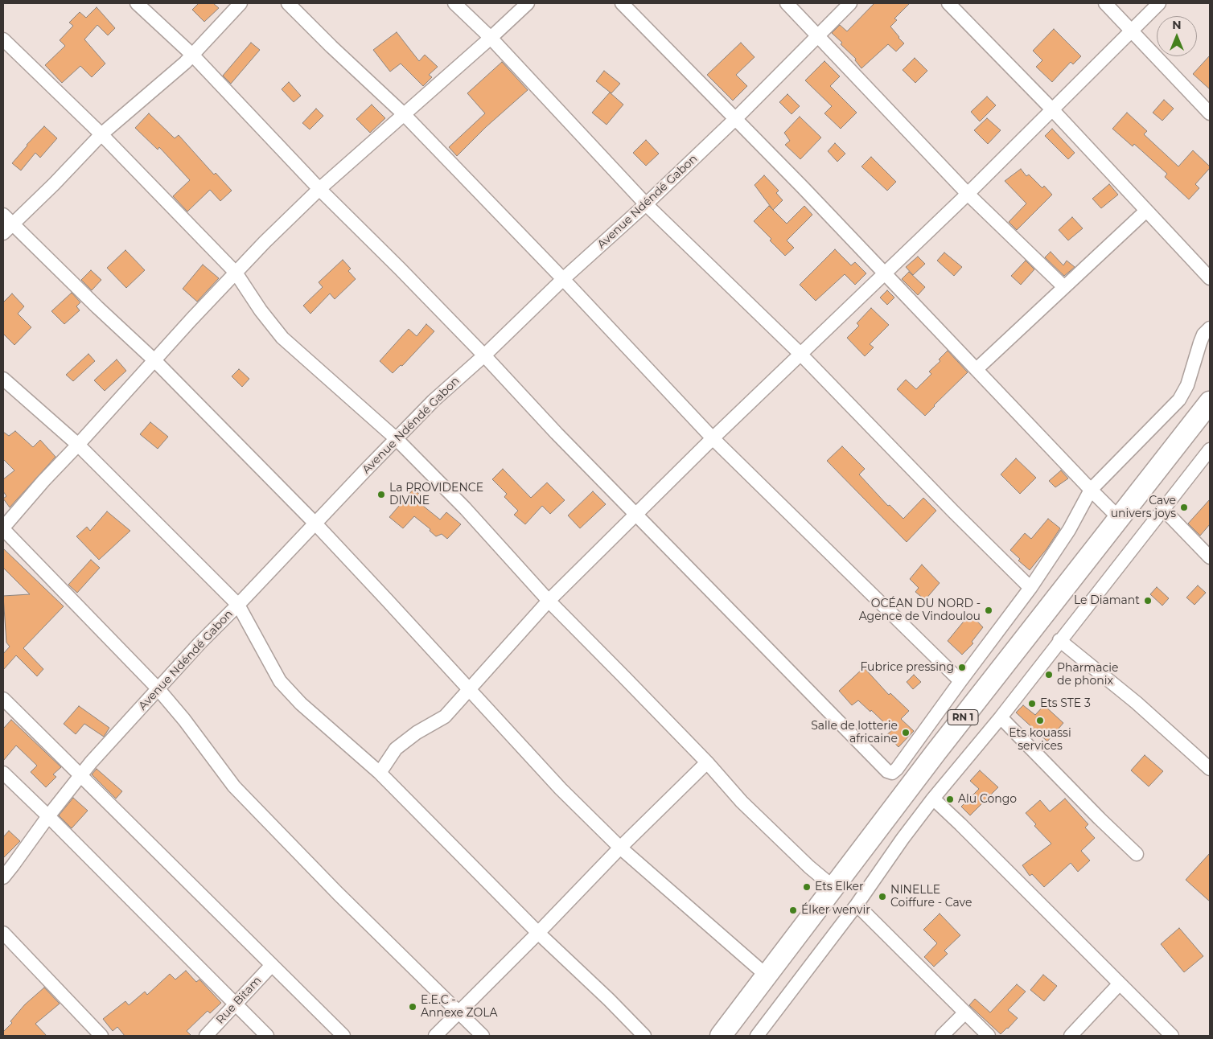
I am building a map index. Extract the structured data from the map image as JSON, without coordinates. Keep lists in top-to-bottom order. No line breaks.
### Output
{"streets":{"highway":["RN 1"],"street":["Avenue Ndéndé Gabon","Rue Bitam"]},"places":["La PROVIDENCE DIVINE","Cave univers joys","Le Diamant","OCÉAN DU NORD - Agence de Vindoulou","Fubrice pressing","Pharmacie de phonix","Ets STE 3","Ets kouassi services","Salle de lotterie africaine","Alu Congo","Ets Elker","NINELLE Coiffure - Cave","Élker wenvir","E.E.C - Annexe ZOLA"],"north":"top"}
